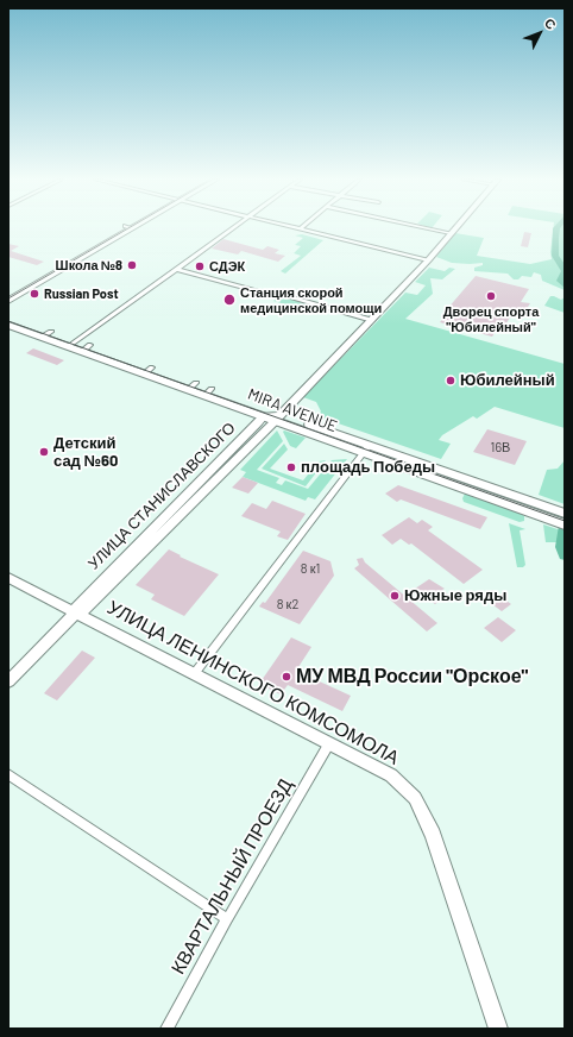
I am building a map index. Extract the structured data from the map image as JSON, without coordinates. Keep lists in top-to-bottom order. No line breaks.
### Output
{"streets":{"main road":["MIRA AVENUE","УЛИЦА СТАНИСЛАВСКОГО","УЛИЦА ЛЕНИНСКОГО КОМСОМОЛА"],"street":["КВАРТАЛЬНЫЙ ПРОЕЗД"]},"crossings":[["MIRA AVENUE","УЛИЦА СТАНИСЛАВСКОГО"],["УЛИЦА СТАНИСЛАВСКОГО","УЛИЦА ЛЕНИНСКОГО КОМСОМОЛА"],["УЛИЦА ЛЕНИНСКОГО КОМСОМОЛА","КВАРТАЛЬНЫЙ ПРОЕЗД"]],"places":["Школа №8","СДЭК","Russian Post","Дворец спорта \"Юбилейный\"","Станция скорой медицинской помощи","Юбилейный","Детский сад №60","площадь Победы","Южные ряды","МУ МВД России \"Орское\""],"house_numbers":["16В","8 к1","8 к2"],"north":"top right"}
